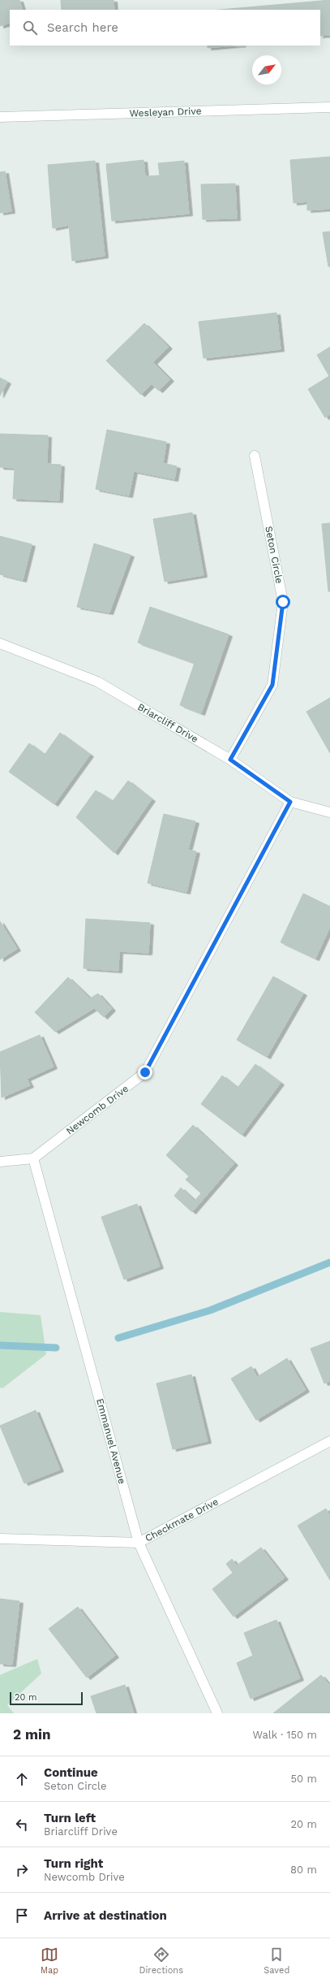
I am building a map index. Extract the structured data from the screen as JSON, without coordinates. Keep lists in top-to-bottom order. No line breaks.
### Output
{"streets":{"street":["Wesleyan Drive","Seton Circle","Briarcliff Drive","Newcomb Drive","Emmanuel Avenue","Checkmate Drive"]},"crossings":[["Seton Circle","Briarcliff Drive"],["Briarcliff Drive","Newcomb Drive"],["Newcomb Drive","Emmanuel Avenue"],["Emmanuel Avenue","Checkmate Drive"]],"scale_bar":"20 m","north":"top right","page":{"search":"Search here","scale":"20 m","heading":["2 min","Walk · 150 m"],"list":[["Continue","Seton Circle","50 m"],["Turn left","Briarcliff Drive","20 m"],["Turn right","Newcomb Drive","80 m"],"Arrive at destination"],"nav":["Map","Directions","Saved"]}}
